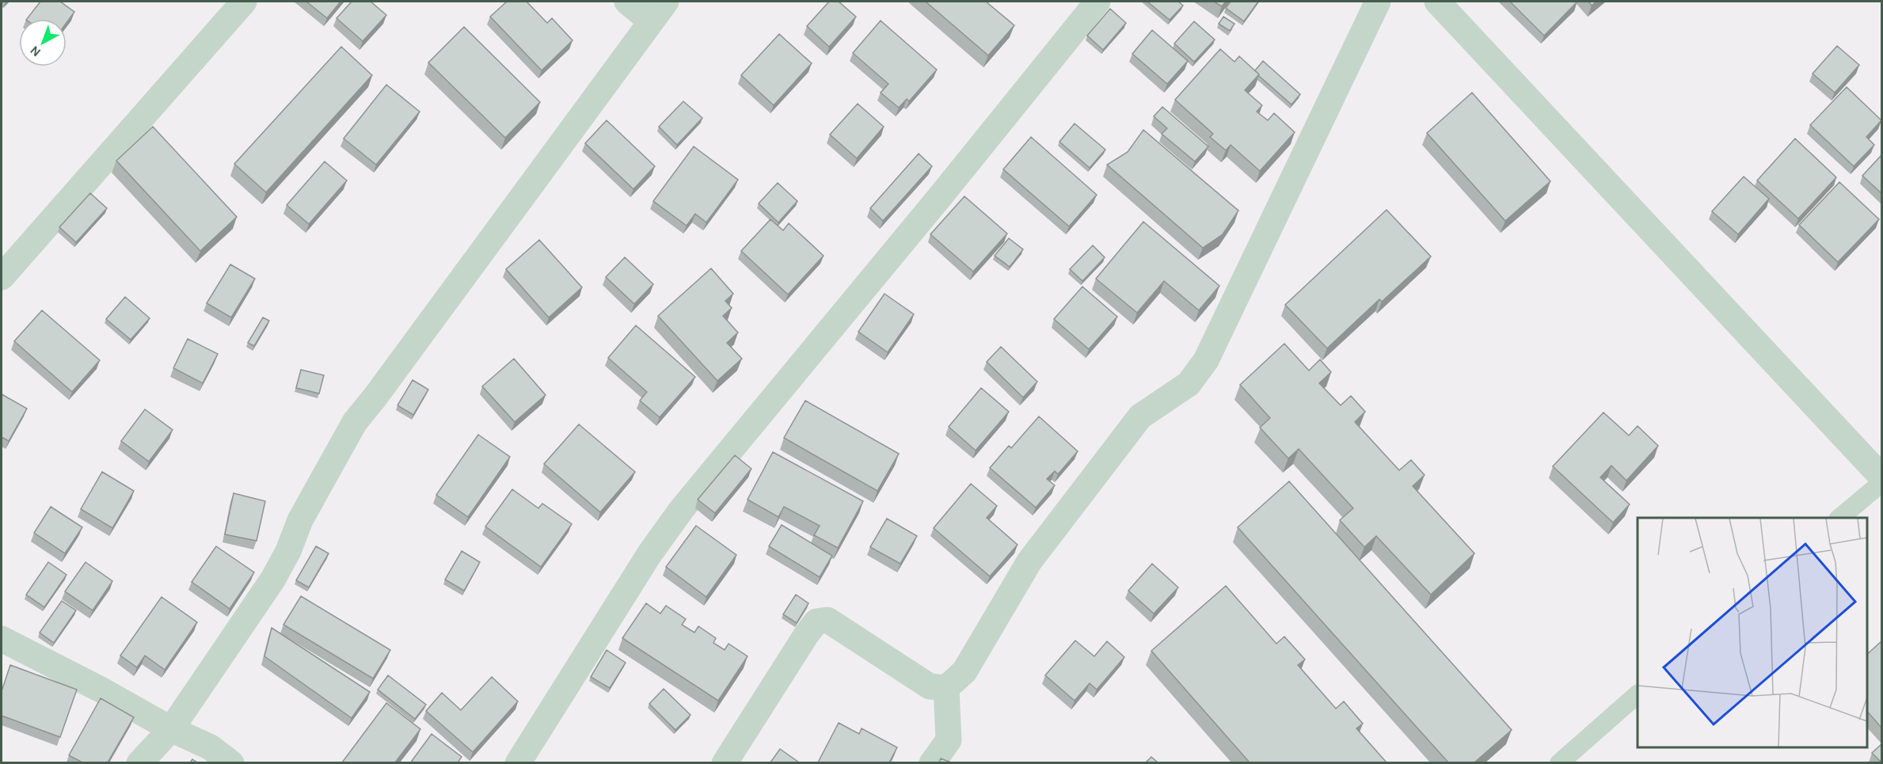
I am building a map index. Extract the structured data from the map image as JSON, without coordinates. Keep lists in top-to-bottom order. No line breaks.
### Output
{"north":"bottom left"}
